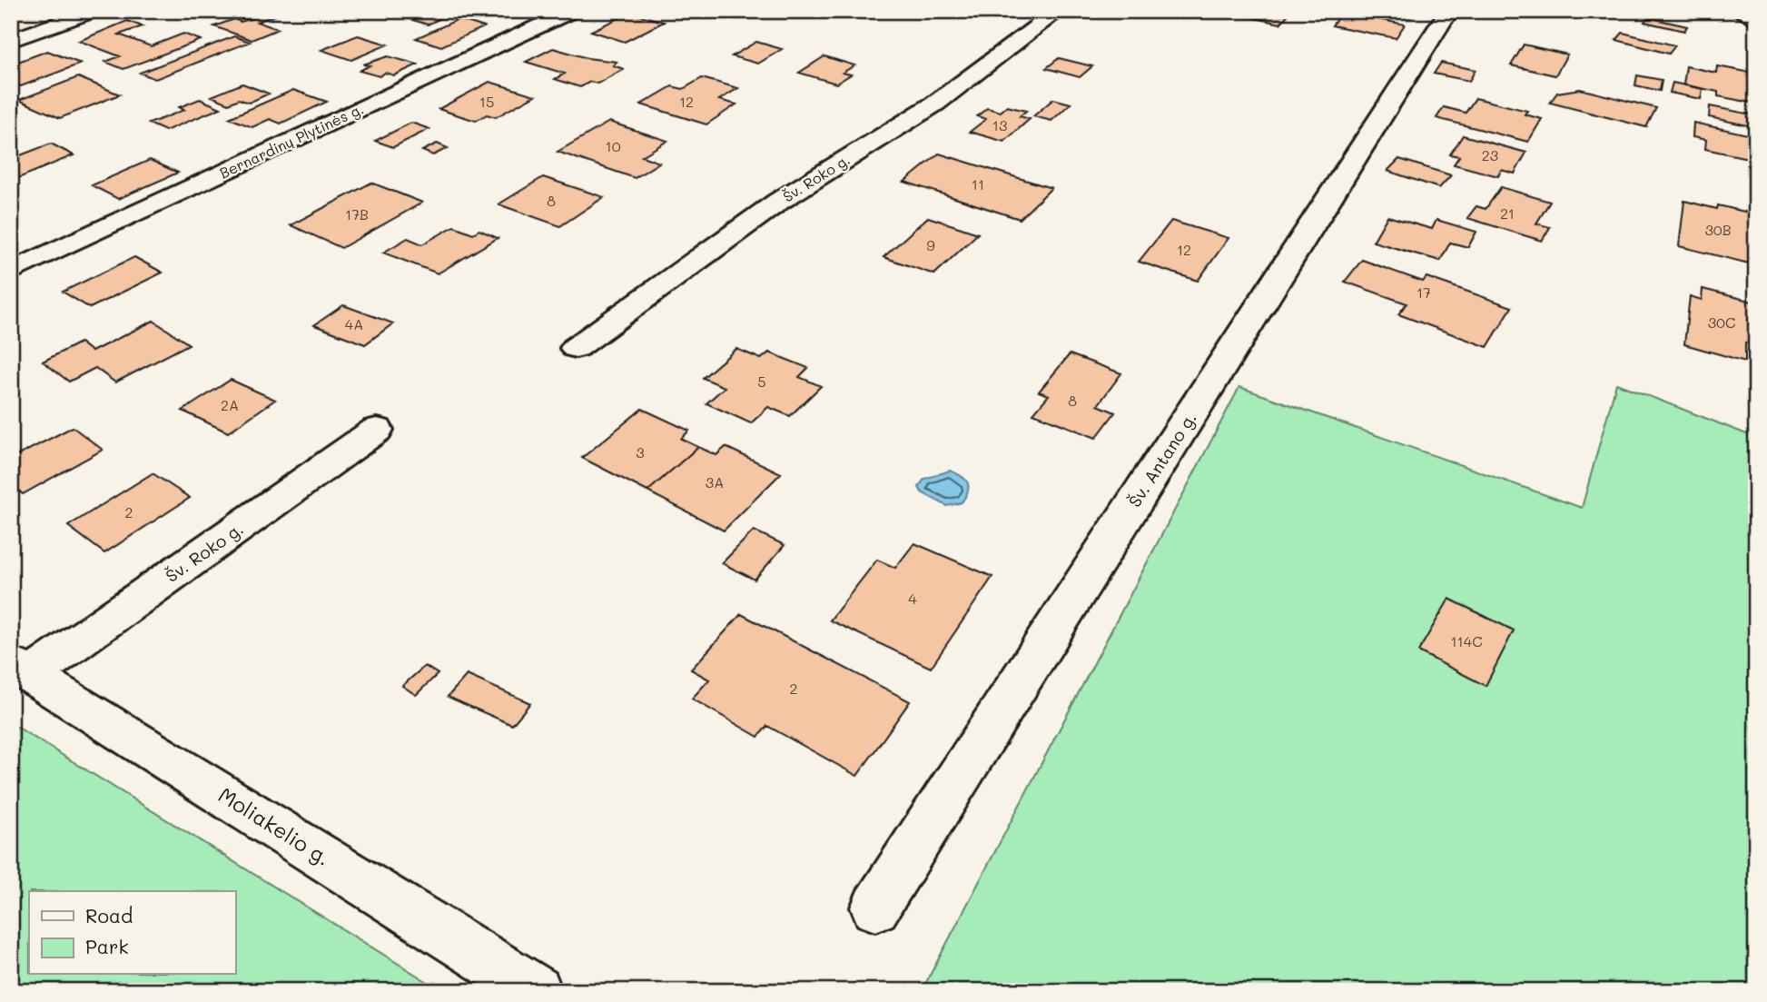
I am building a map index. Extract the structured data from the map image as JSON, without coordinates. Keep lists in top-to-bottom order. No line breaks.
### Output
{"streets":{"street":["Bernardinų Plytinės g.","Šv. Roko g.","Šv. Antano g.","Moliakelio g."]},"crossings":[["Šv. Roko g.","Moliakelio g."]],"house_numbers":["15","12","13","10","23","11","8","21","17B","30B","9","12","17","30C","4A","5","8","2A","3","3A","2","4","114C","2"],"legend":["Road","Park"]}
